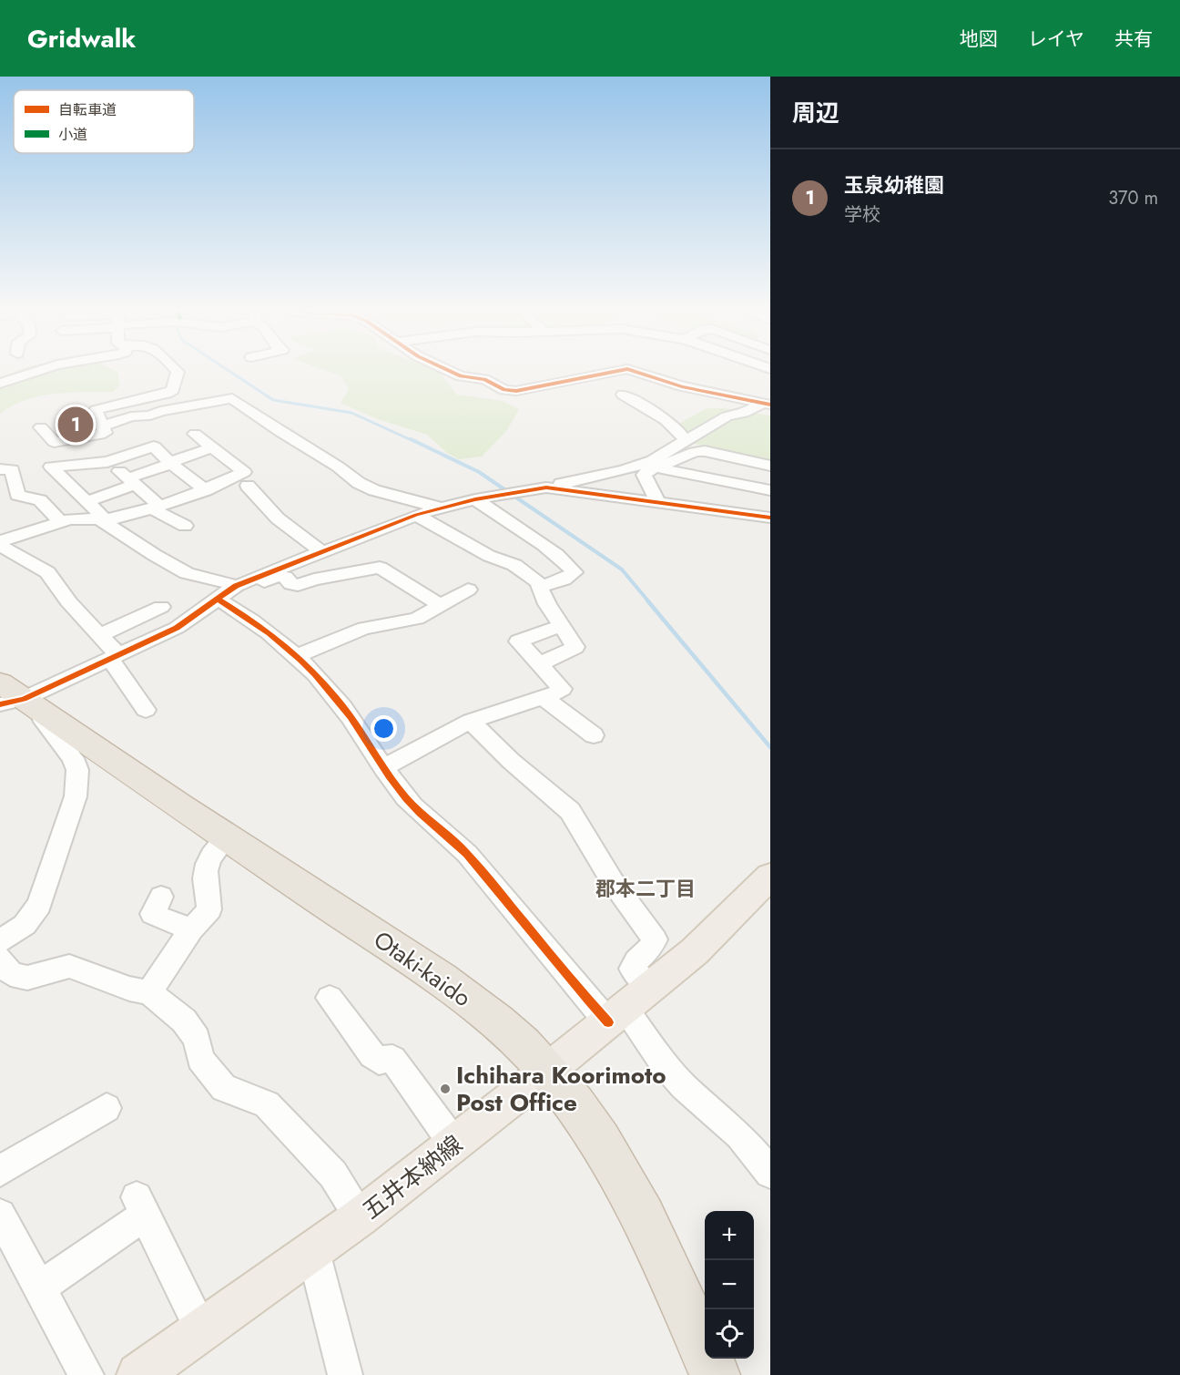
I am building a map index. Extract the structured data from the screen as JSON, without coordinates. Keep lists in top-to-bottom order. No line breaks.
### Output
{"streets":{"highway":["Otaki-kaido"],"main road":["五井本納線"]},"crossings":[["Otaki-kaido","五井本納線"]],"districts":["郡本二丁目"],"places":["Ichihara Koorimoto Post Office"],"legend":["自転車道","小道"],"page":{"header":"Gridwalk","nav":["地図","レイヤ","共有"],"heading":"周辺","list":[{"mark":"1","name":"玉泉幼稚園","note":"学校","value":"370 m"}],"pins":"1","map_buttons":["+","−"]}}
